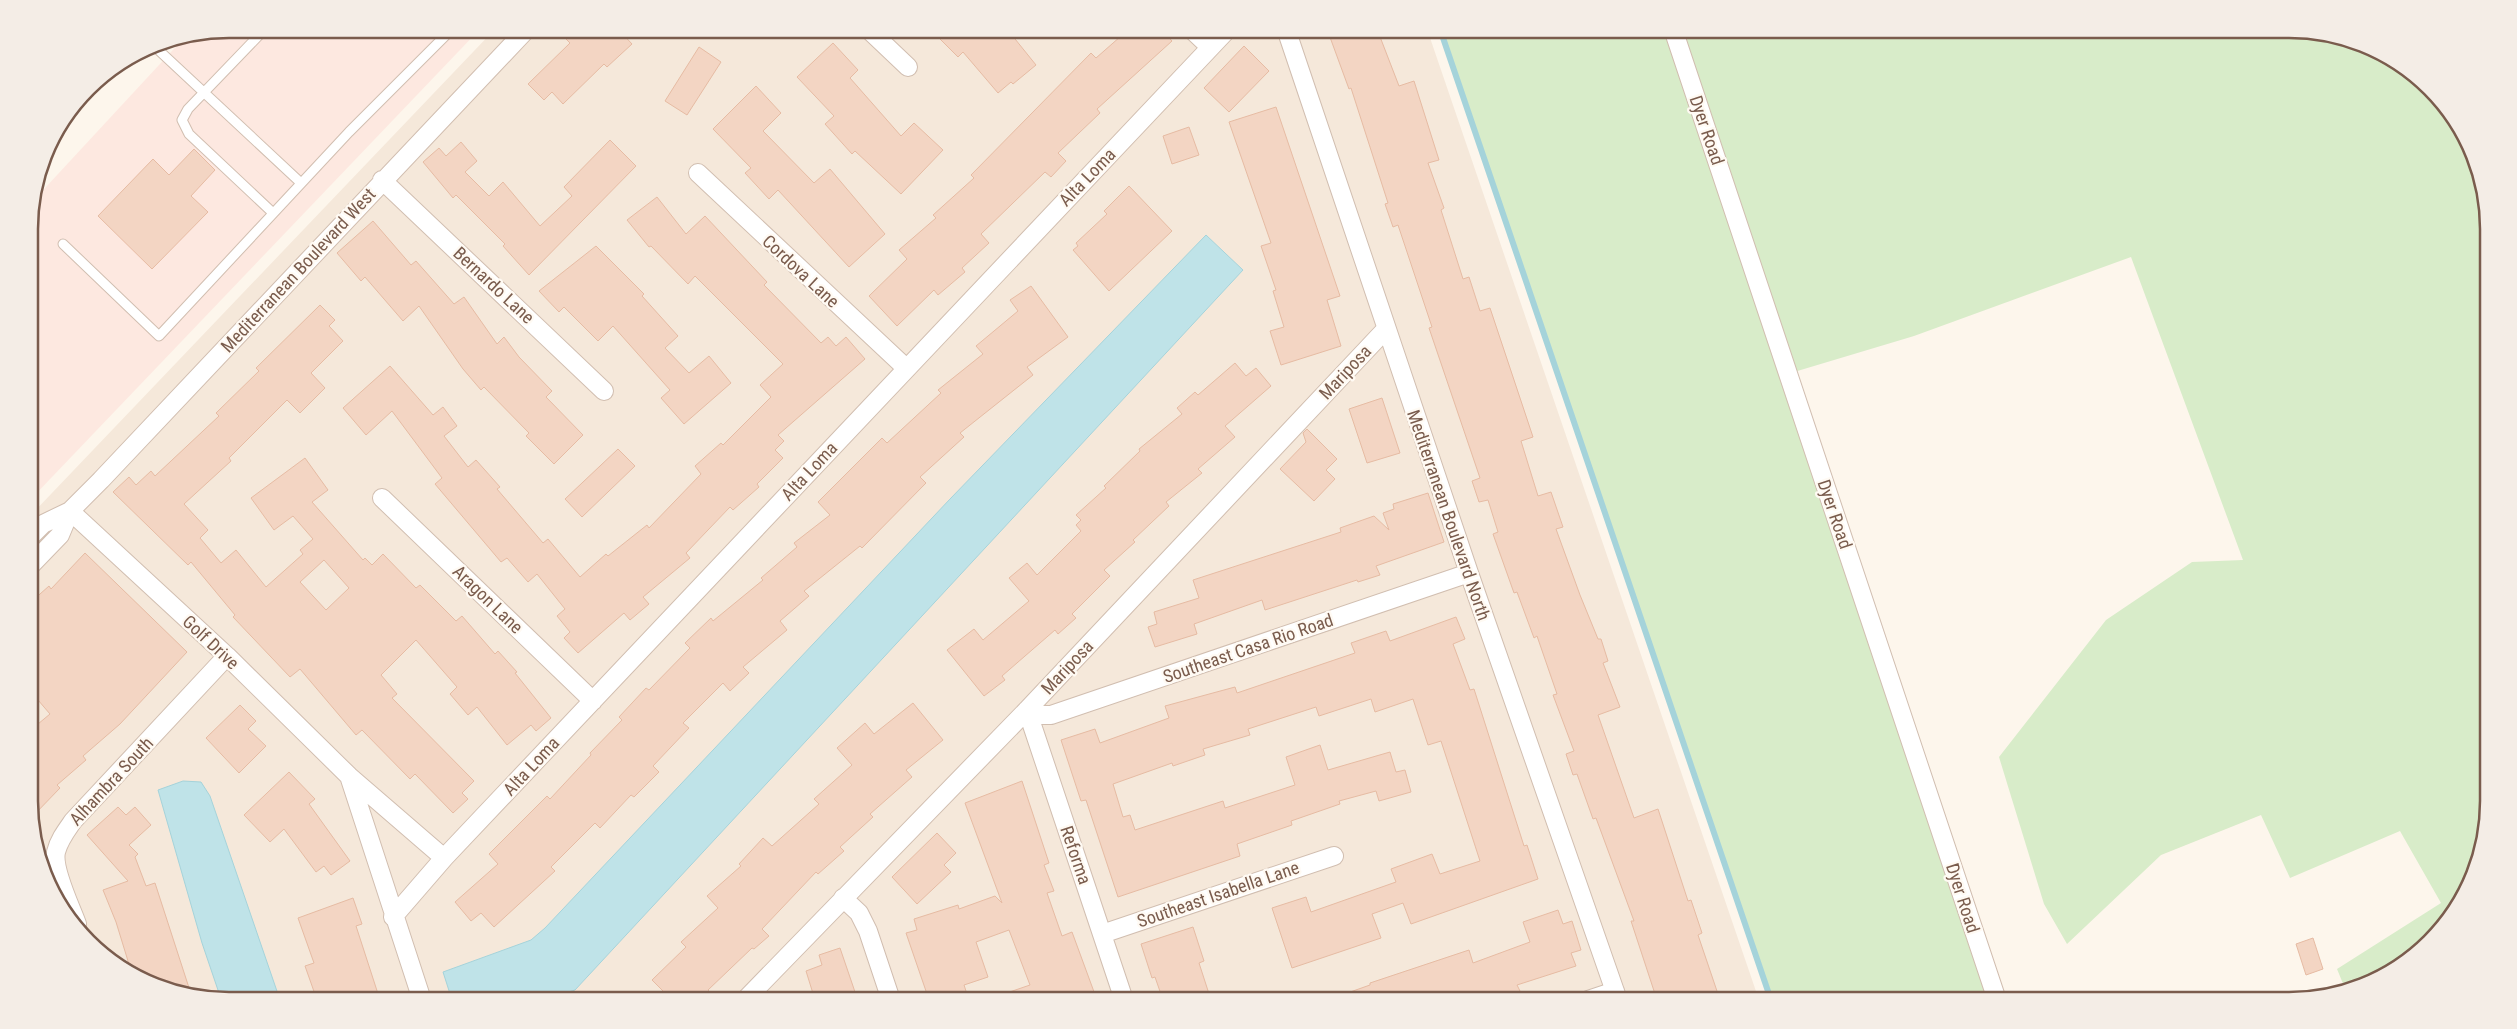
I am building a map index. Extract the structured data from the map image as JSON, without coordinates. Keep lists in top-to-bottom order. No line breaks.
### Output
{"streets":{"street":["Dyer Road","Alta Loma","Mediterranean Boulevard West","Cordova Lane","Bernardo Lane","Mariposa","Mediterranean Boulevard North","Aragon Lane","Golf Drive","Southeast Casa Rio Road","Alhambra South","Reforma","Southeast Isabella Lane"]},"crossings":[["Alta Loma","Cordova Lane"],["Alta Loma","Aragon Lane"],["Alta Loma","Golf Drive"],["Mediterranean Boulevard West","Bernardo Lane"],["Mediterranean Boulevard West","Golf Drive"],["Mariposa","Mediterranean Boulevard North"],["Mariposa","Southeast Casa Rio Road"],["Mariposa","Reforma"],["Mediterranean Boulevard North","Southeast Casa Rio Road"],["Golf Drive","Alhambra South"],["Southeast Casa Rio Road","Reforma"],["Reforma","Southeast Isabella Lane"]]}
